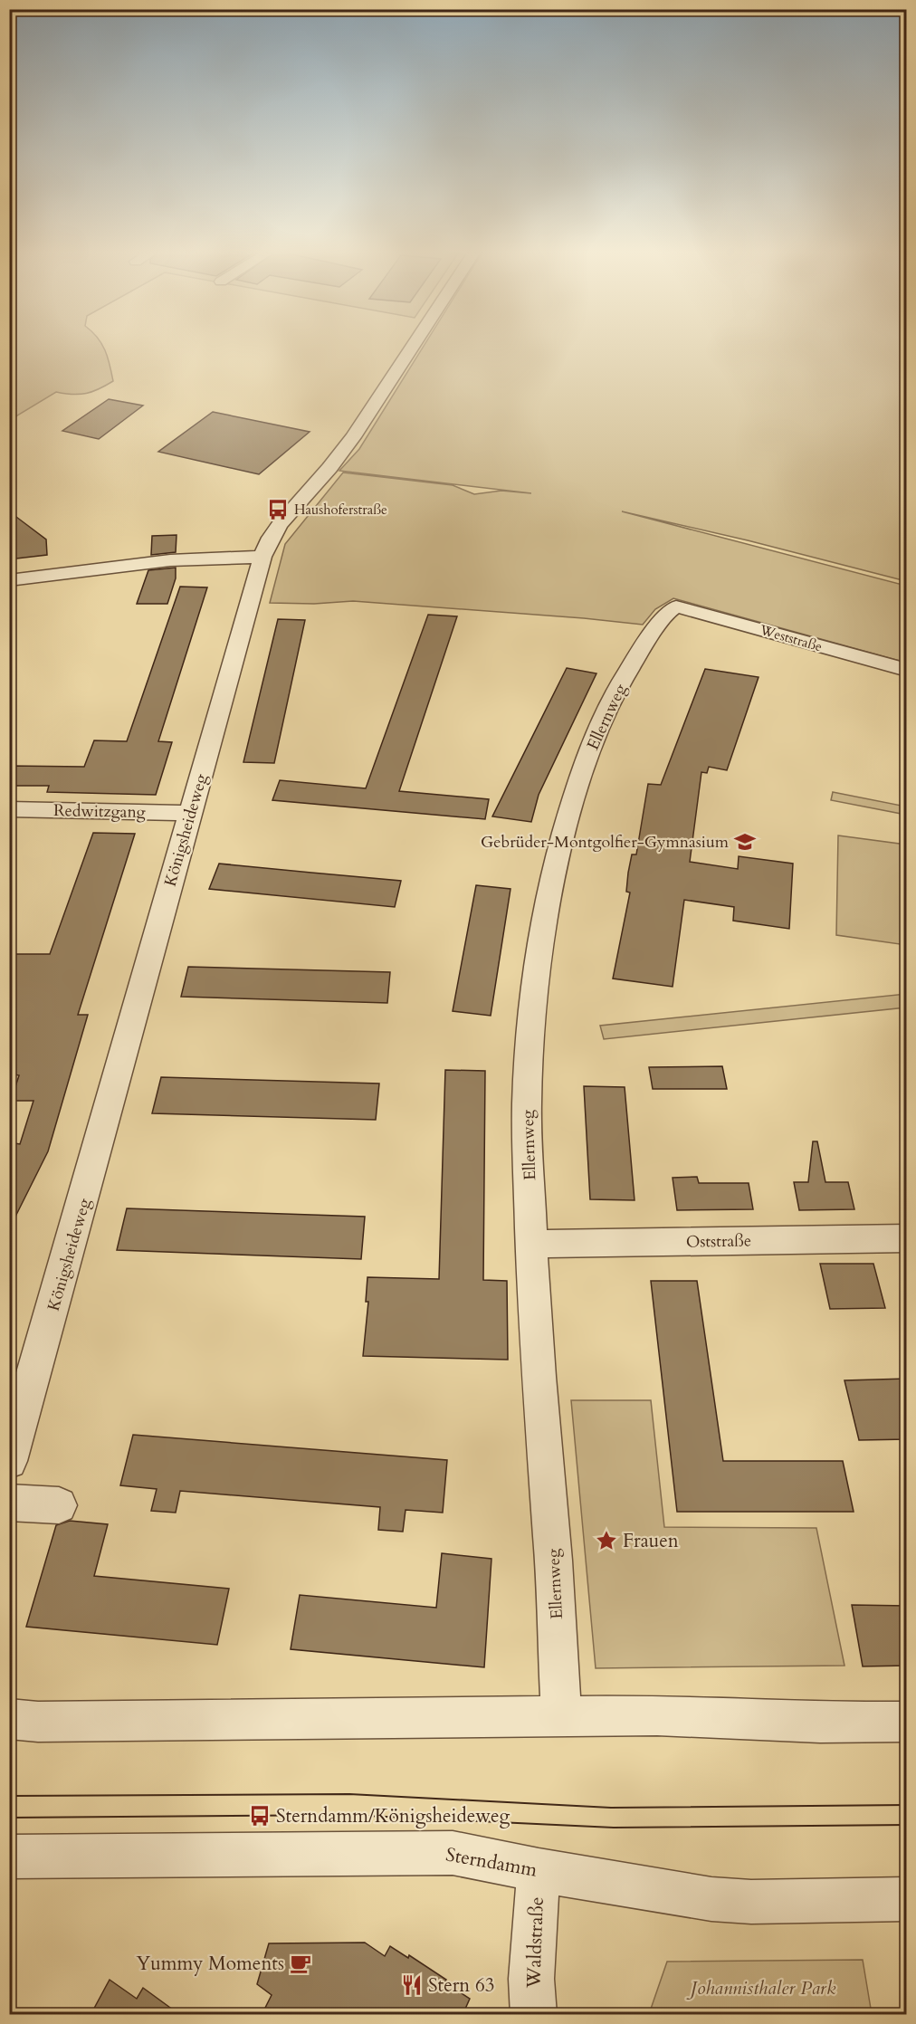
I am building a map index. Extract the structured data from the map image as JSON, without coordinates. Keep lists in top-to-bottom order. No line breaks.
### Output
{"streets":{"street":["Weststraße","Ellernweg","Redwitzgang","Königsheideweg","Oststraße","Sterndamm","Waldstraße"]},"crossings":[["Weststraße","Ellernweg"],["Ellernweg","Oststraße"],["Redwitzgang","Königsheideweg"],["Sterndamm","Waldstraße"]],"parks":["Johannisthaler Park"],"places":{"bus stop":["Haushoferstraße","Sterndamm/Königsheideweg"],"school or university":["Gebrüder-Montgolfier-Gymnasium"],"place":["Frauen"],"cafe":["Yummy Moments"],"restaurant":["Stern 63"]}}
